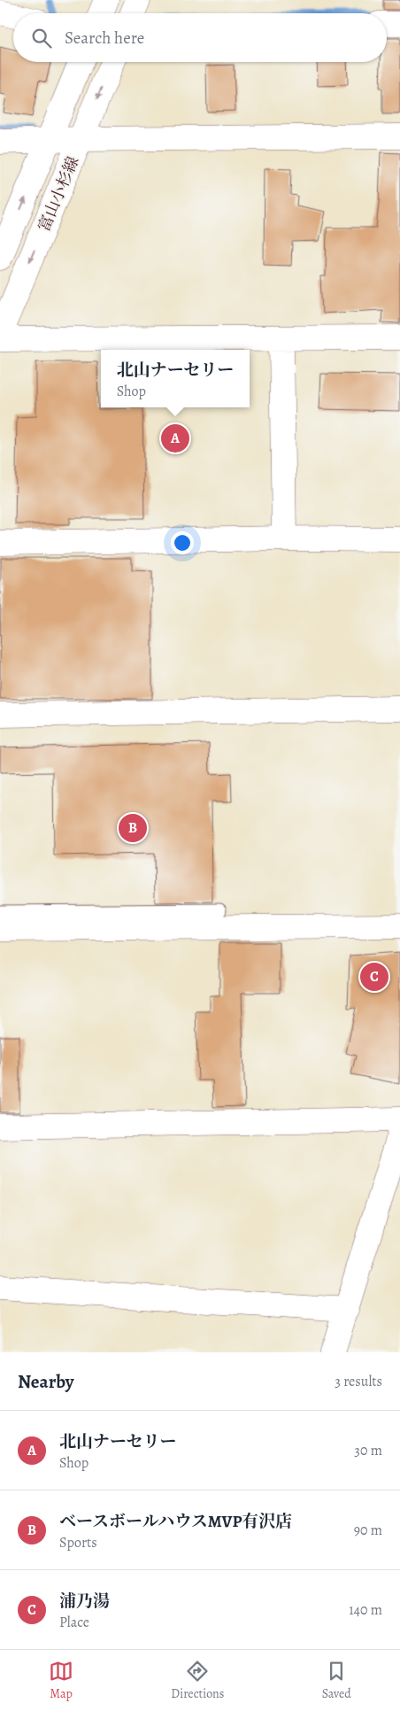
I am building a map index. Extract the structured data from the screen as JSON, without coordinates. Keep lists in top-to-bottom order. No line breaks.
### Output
{"streets":{"street":["富山小杉線"]},"page":{"search":"Search here","popup":["北山ナーセリー","Shop"],"pins":["A","B","C"],"heading":["Nearby","3 results"],"list":[{"mark":"A","name":"北山ナーセリー","note":"Shop","value":"30 m"},{"mark":"B","name":"ベースボールハウスMVP有沢店","note":"Sports","value":"90 m"},{"mark":"C","name":"浦乃湯","note":"Place","value":"140 m"}],"nav":["Map","Directions","Saved"]}}
